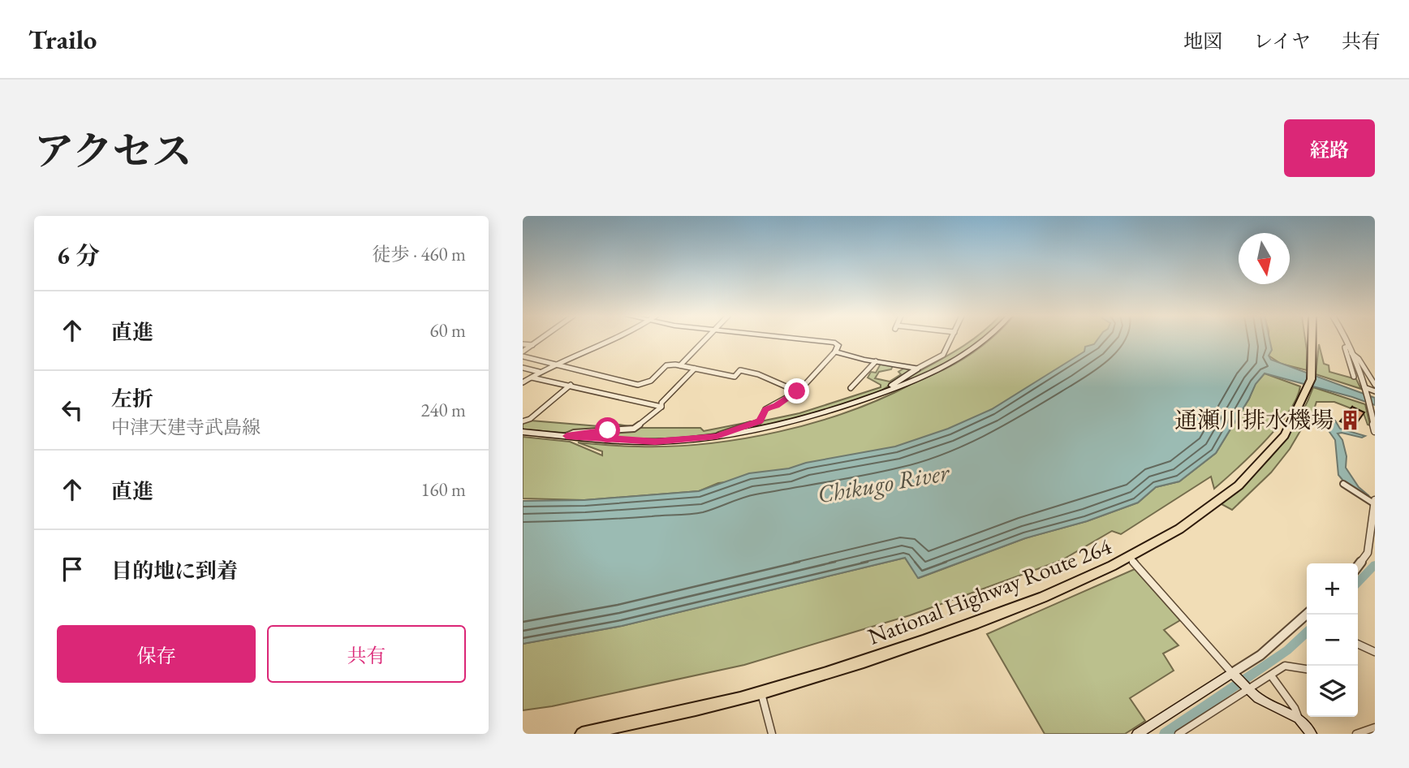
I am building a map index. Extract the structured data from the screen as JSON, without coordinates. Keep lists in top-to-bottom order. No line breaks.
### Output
{"streets":{"highway":["National Highway Route 264"]},"water":["Chikugo River"],"places":{"building":["通瀬川排水機場"]},"north":"bottom","page":{"header":"Trailo","nav":["地図","レイヤ","共有"],"title":"アクセス","buttons":["経路",["保存","共有"]],"heading":["6 分","徒歩 · 460 m"],"list":[["直進","60 m"],["左折","中津天建寺武島線","240 m"],["直進","160 m"],"目的地に到着"],"map_buttons":["+","−"]}}
